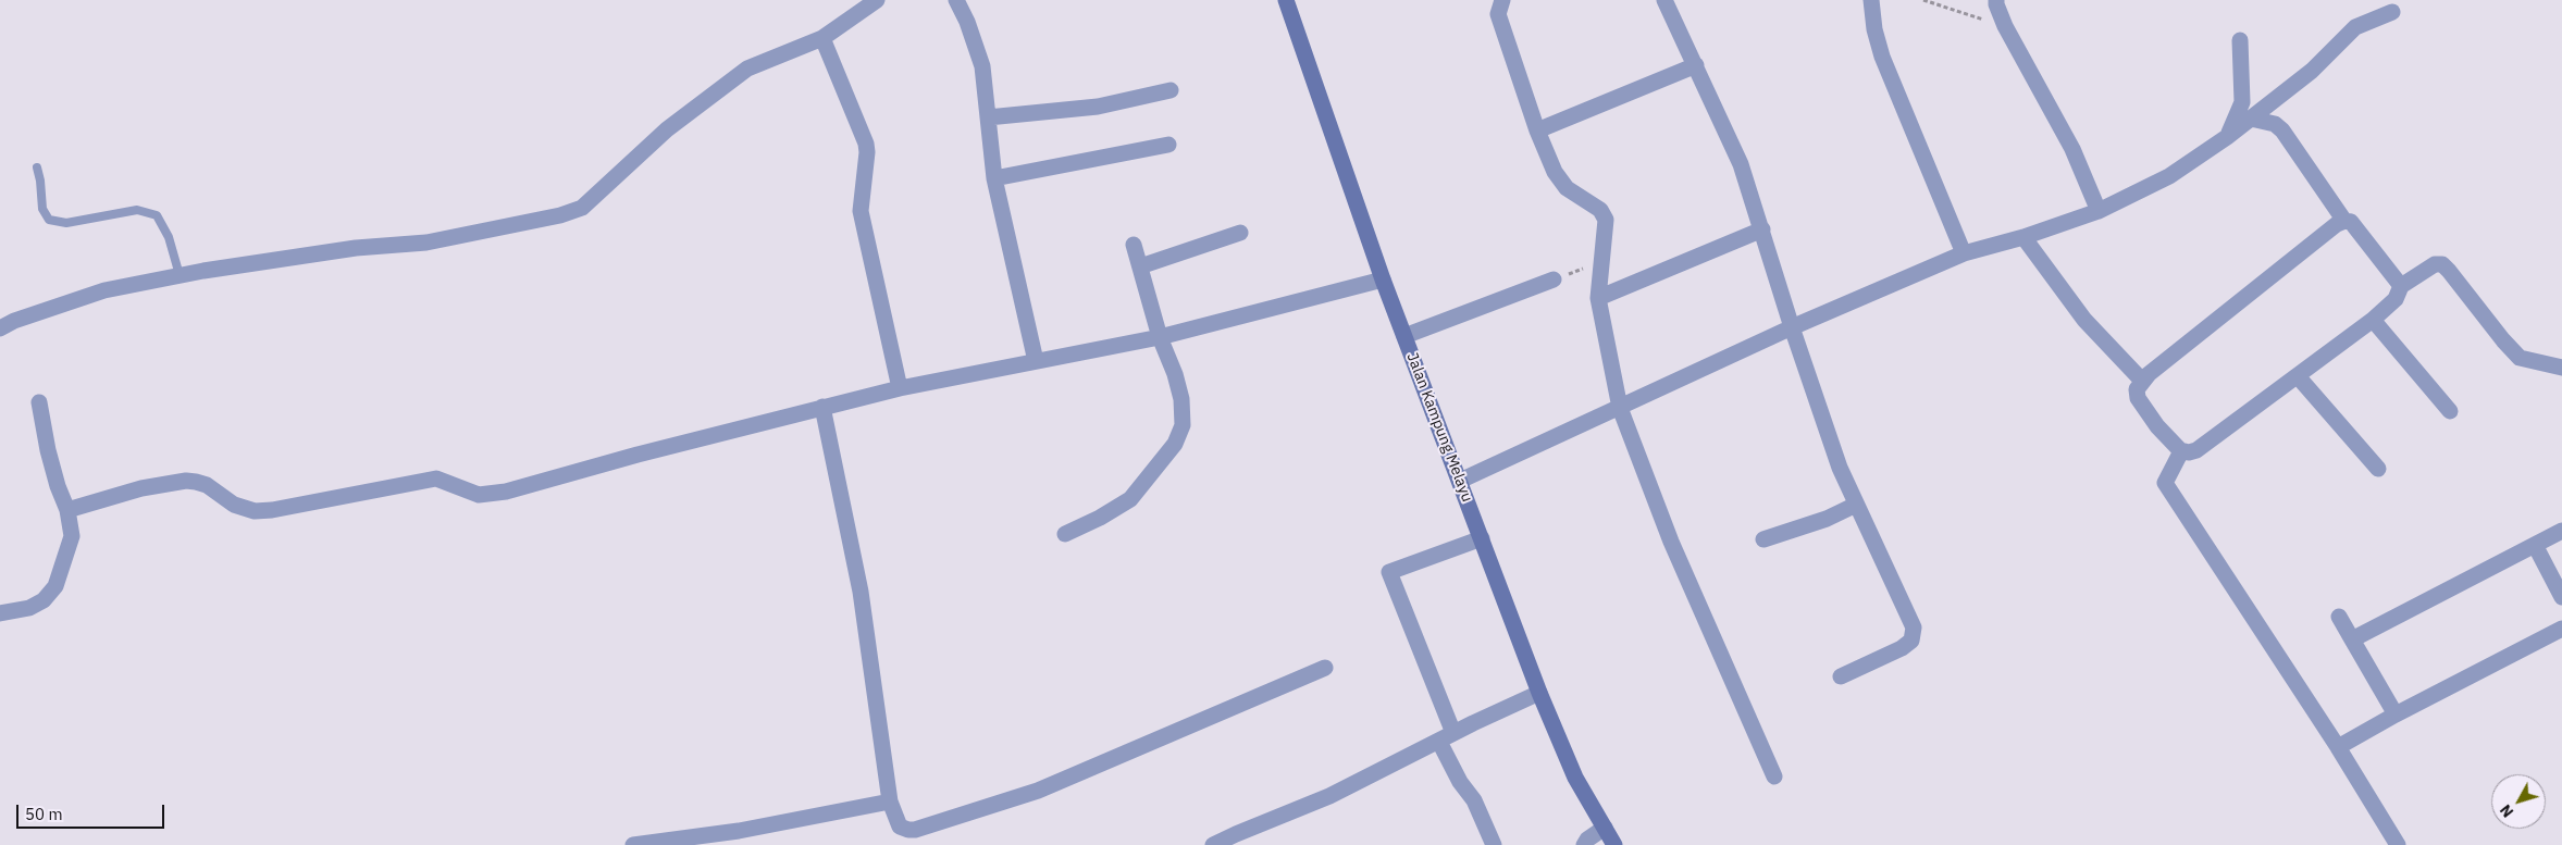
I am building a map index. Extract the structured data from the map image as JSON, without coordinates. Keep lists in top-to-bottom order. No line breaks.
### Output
{"streets":{"main road":["Jalan Kampung Melayu"]},"scale_bar":"50 m","north":"bottom left"}
